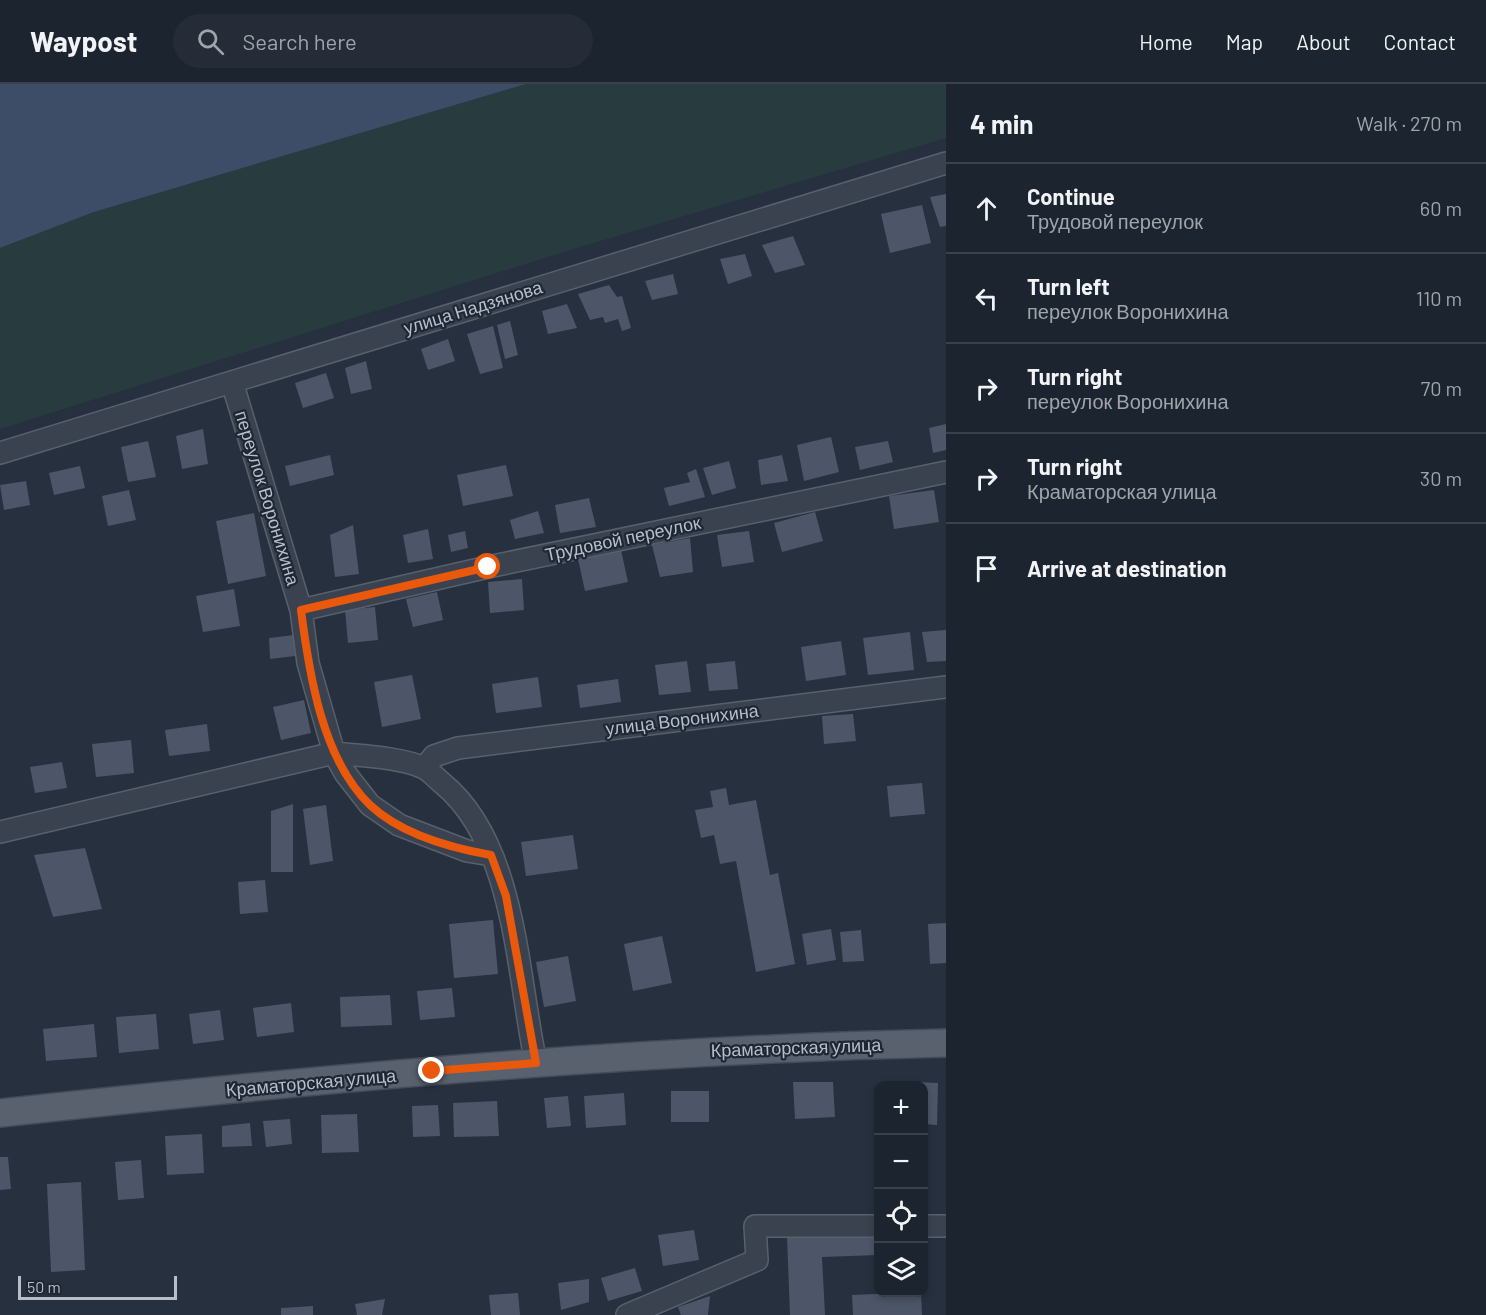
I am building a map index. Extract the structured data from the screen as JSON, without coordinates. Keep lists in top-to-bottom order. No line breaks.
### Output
{"streets":{"main road":["Краматорская улица"],"street":["улица Надзянова","переулок Воронихина","Трудовой переулок","улица Воронихина"]},"crossings":[["улица Надзянова","переулок Воронихина"],["переулок Воронихина","Трудовой переулок"]],"scale_bar":"50 m","page":{"header":"Waypost","search":"Search here","nav":["Home","Map","About","Contact"],"heading":["4 min","Walk · 270 m"],"list":[["Continue","Трудовой переулок","60 m"],["Turn left","переулок Воронихина","110 m"],["Turn right","переулок Воронихина","70 m"],["Turn right","Краматорская улица","30 m"],"Arrive at destination"],"map_buttons":["+","−"],"scale":"50 m"}}
